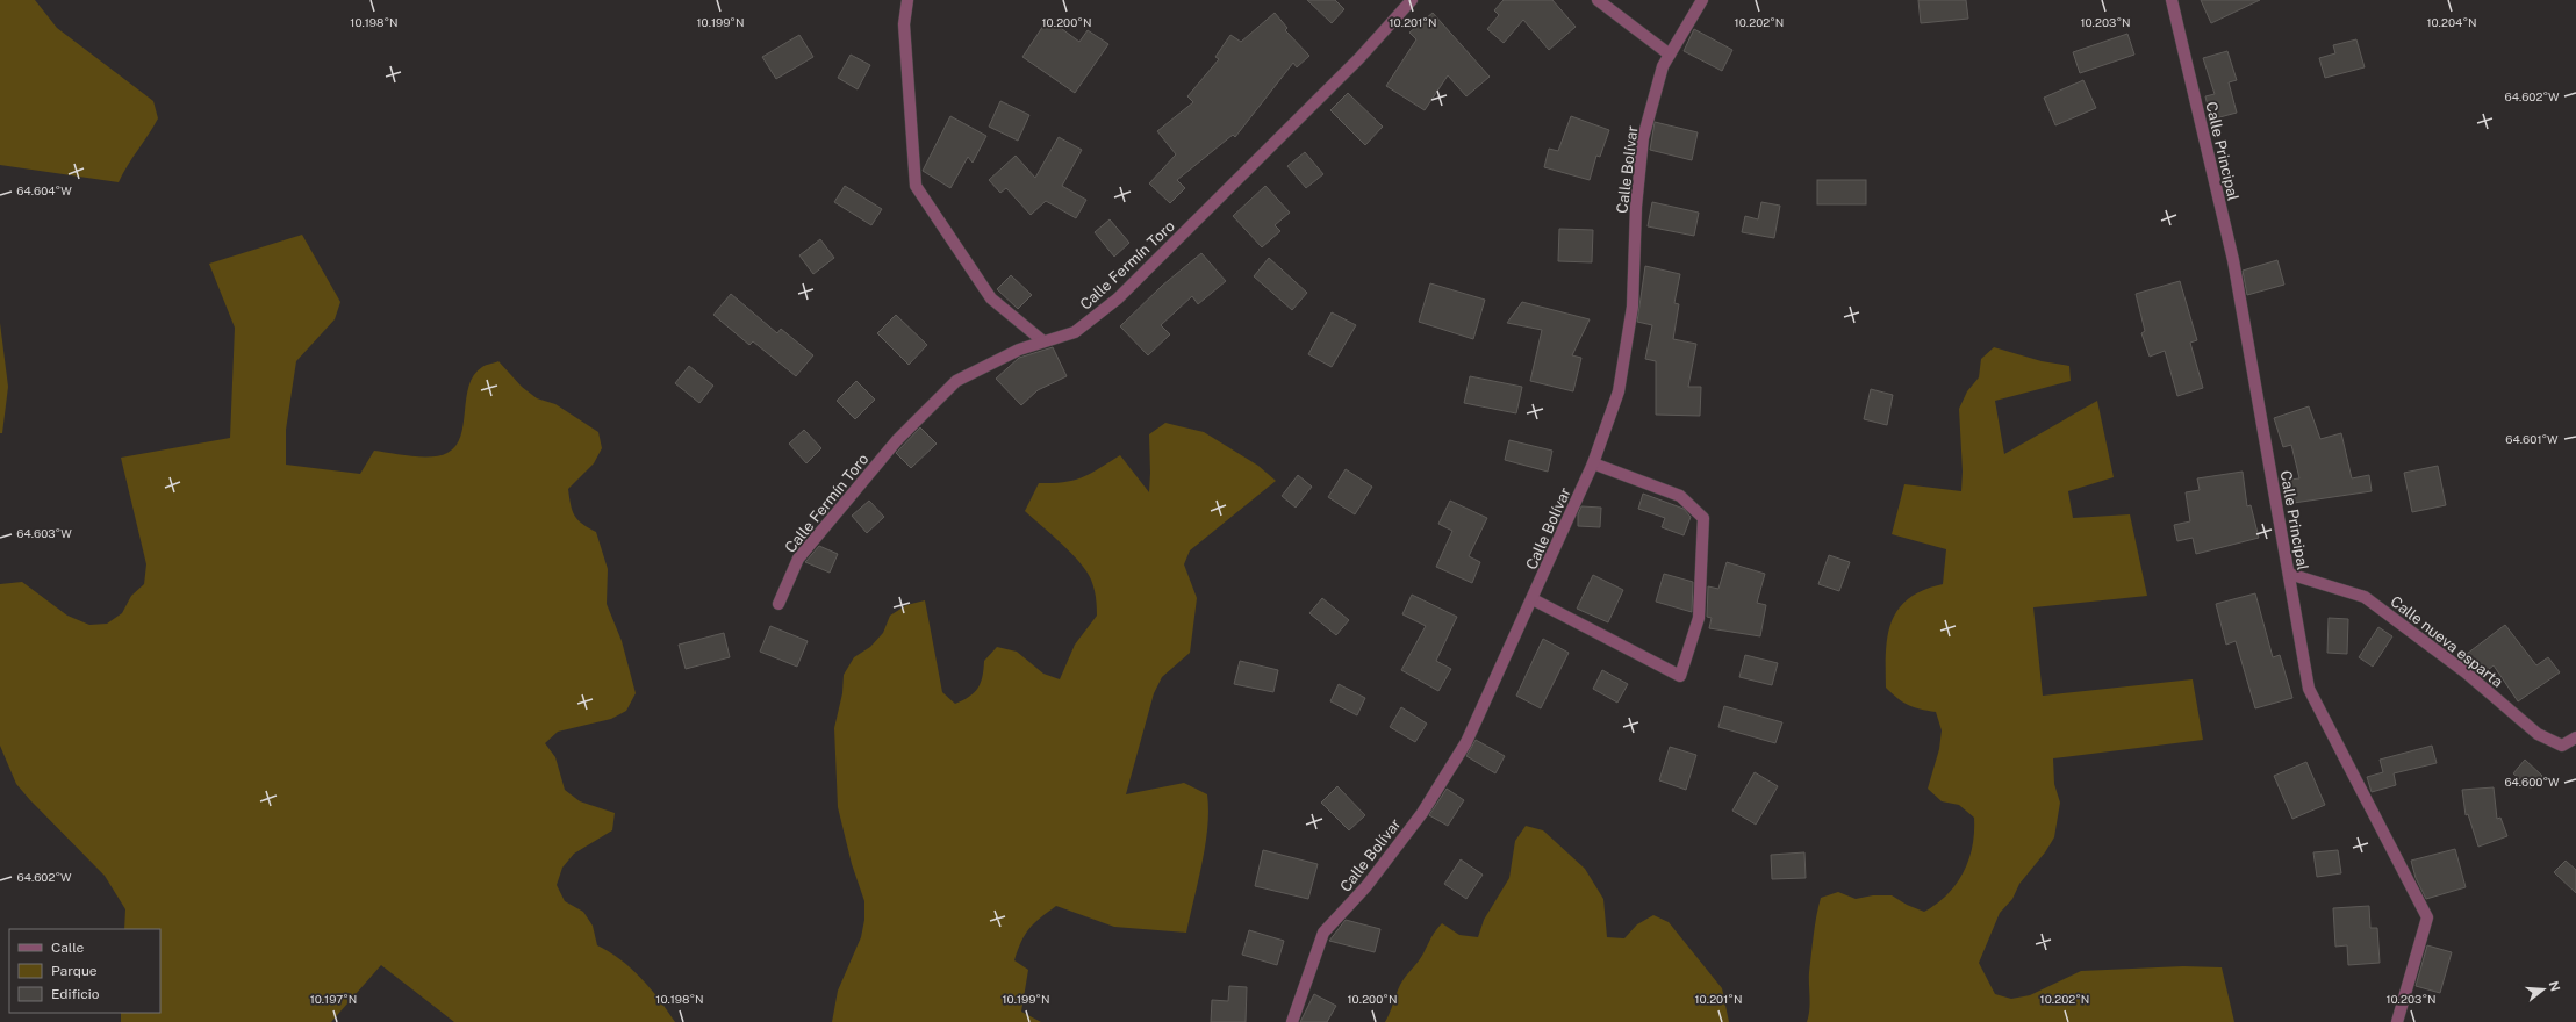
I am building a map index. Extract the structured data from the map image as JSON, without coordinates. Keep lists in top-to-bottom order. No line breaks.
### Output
{"streets":{"street":["Calle Principal","Calle Bolívar","Calle Fermín Toro","Calle nueva esparta"]},"crossings":[["Calle Principal","Calle nueva esparta"]],"legend":["Calle","Parque","Edificio"],"north":"right","coordinates":["10.198°N","10.199°N","10.200°N","10.201°N","10.202°N","10.203°N","10.204°N","64.602°W","64.604°W","64.601°W","64.603°W","64.600°W","10.197°N"]}
